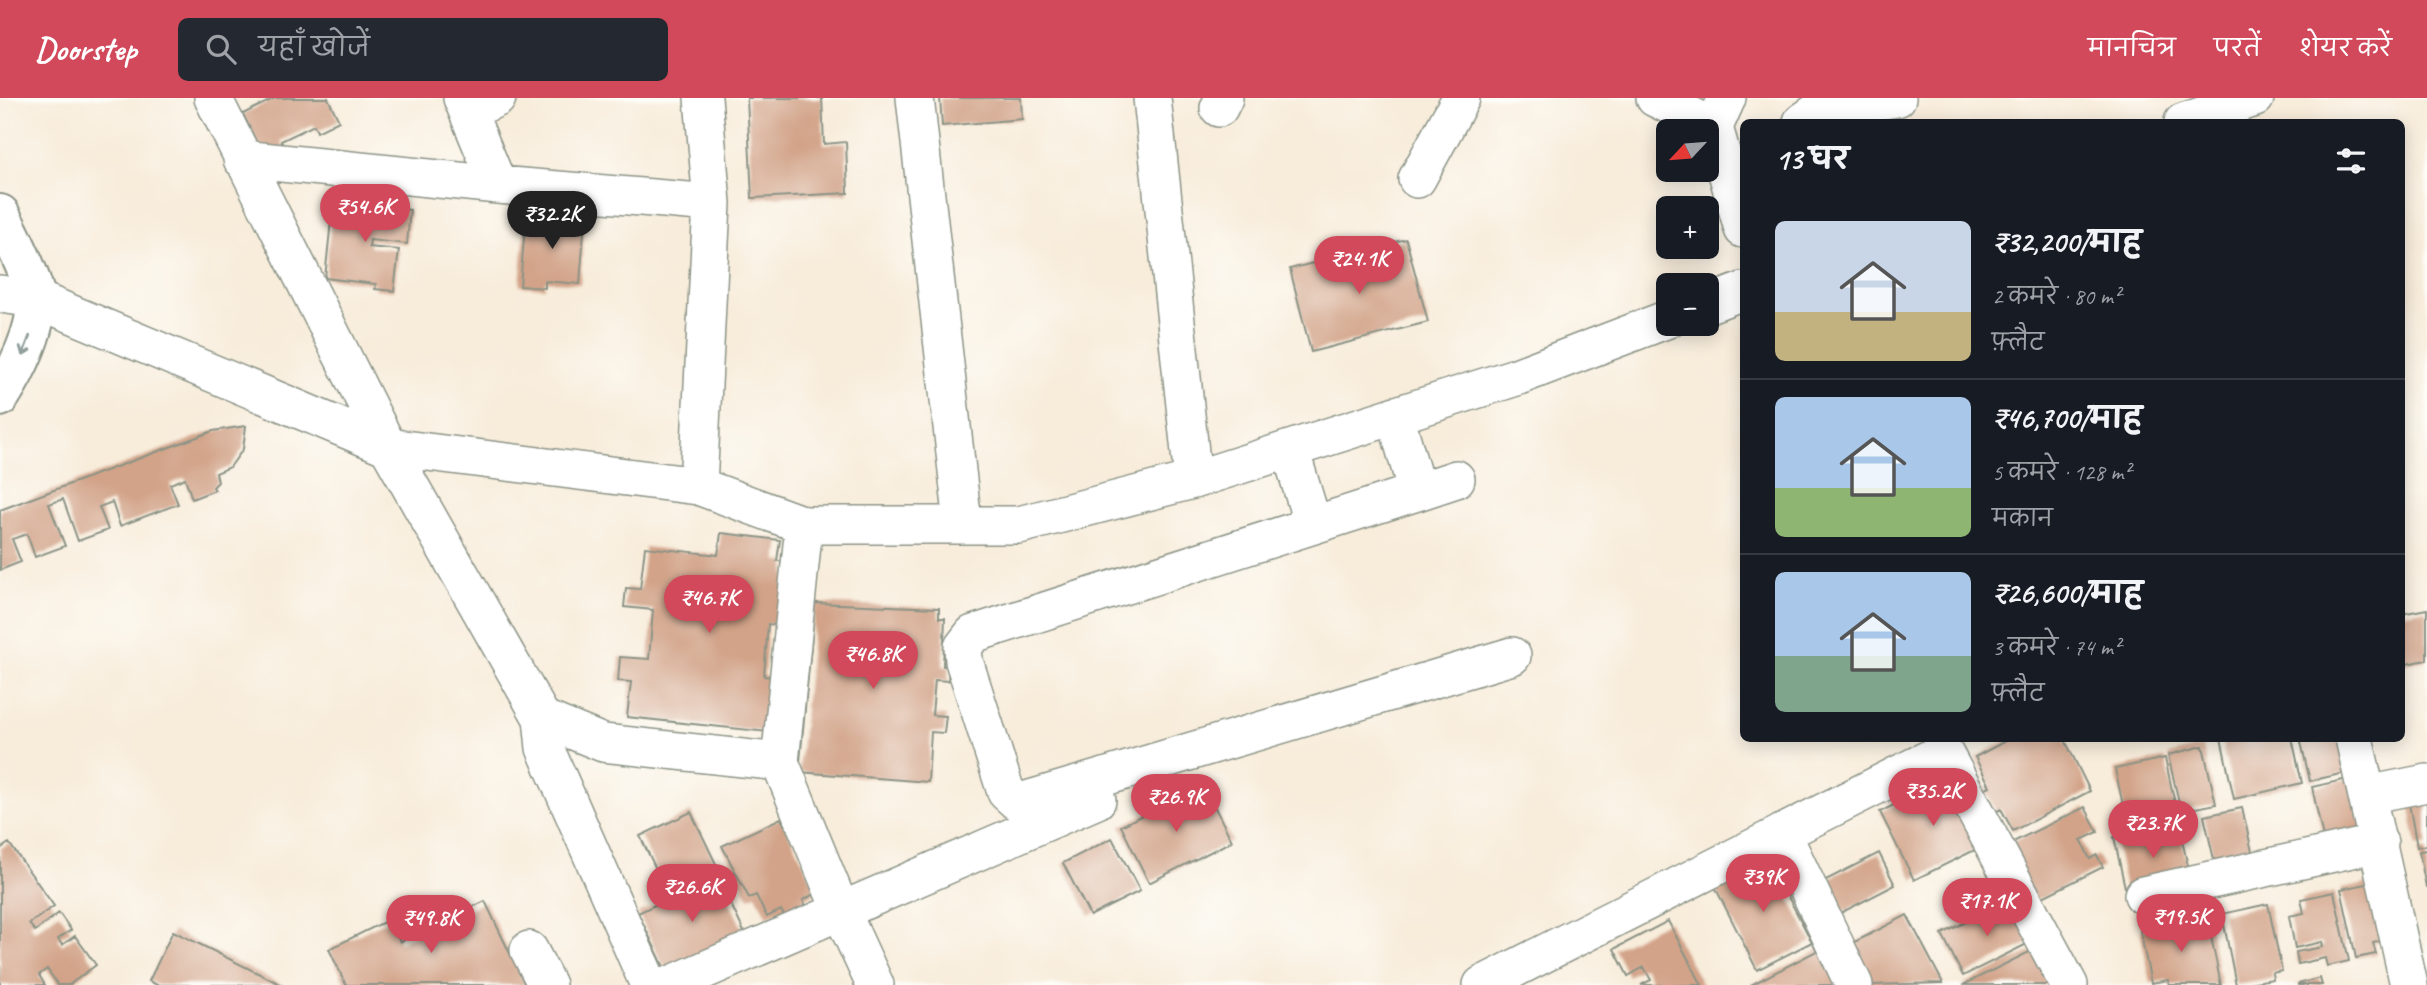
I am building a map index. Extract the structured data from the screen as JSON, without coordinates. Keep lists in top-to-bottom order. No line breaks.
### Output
{"north":"bottom left","page":{"header":"Doorstep","search":"यहाँ खोजें","nav":["मानचित्र","परतें","शेयर करें"],"map_buttons":["+","−"],"heading":"13 घर","price":["₹54.6K","₹32.2K","₹24.1K","₹46.7K","₹46.8K","₹35.2K","₹26.9K","₹23.7K","₹39K","₹26.6K","₹17.1K","₹19.5K","₹49.8K"],"list":[{"name":"₹32,200/माह","note":"2 कमरे · 80 m² · फ़्लैट"},{"name":"₹46,700/माह","note":"5 कमरे · 128 m² · मकान"},{"name":"₹26,600/माह","note":"3 कमरे · 74 m² · फ़्लैट"}]}}
